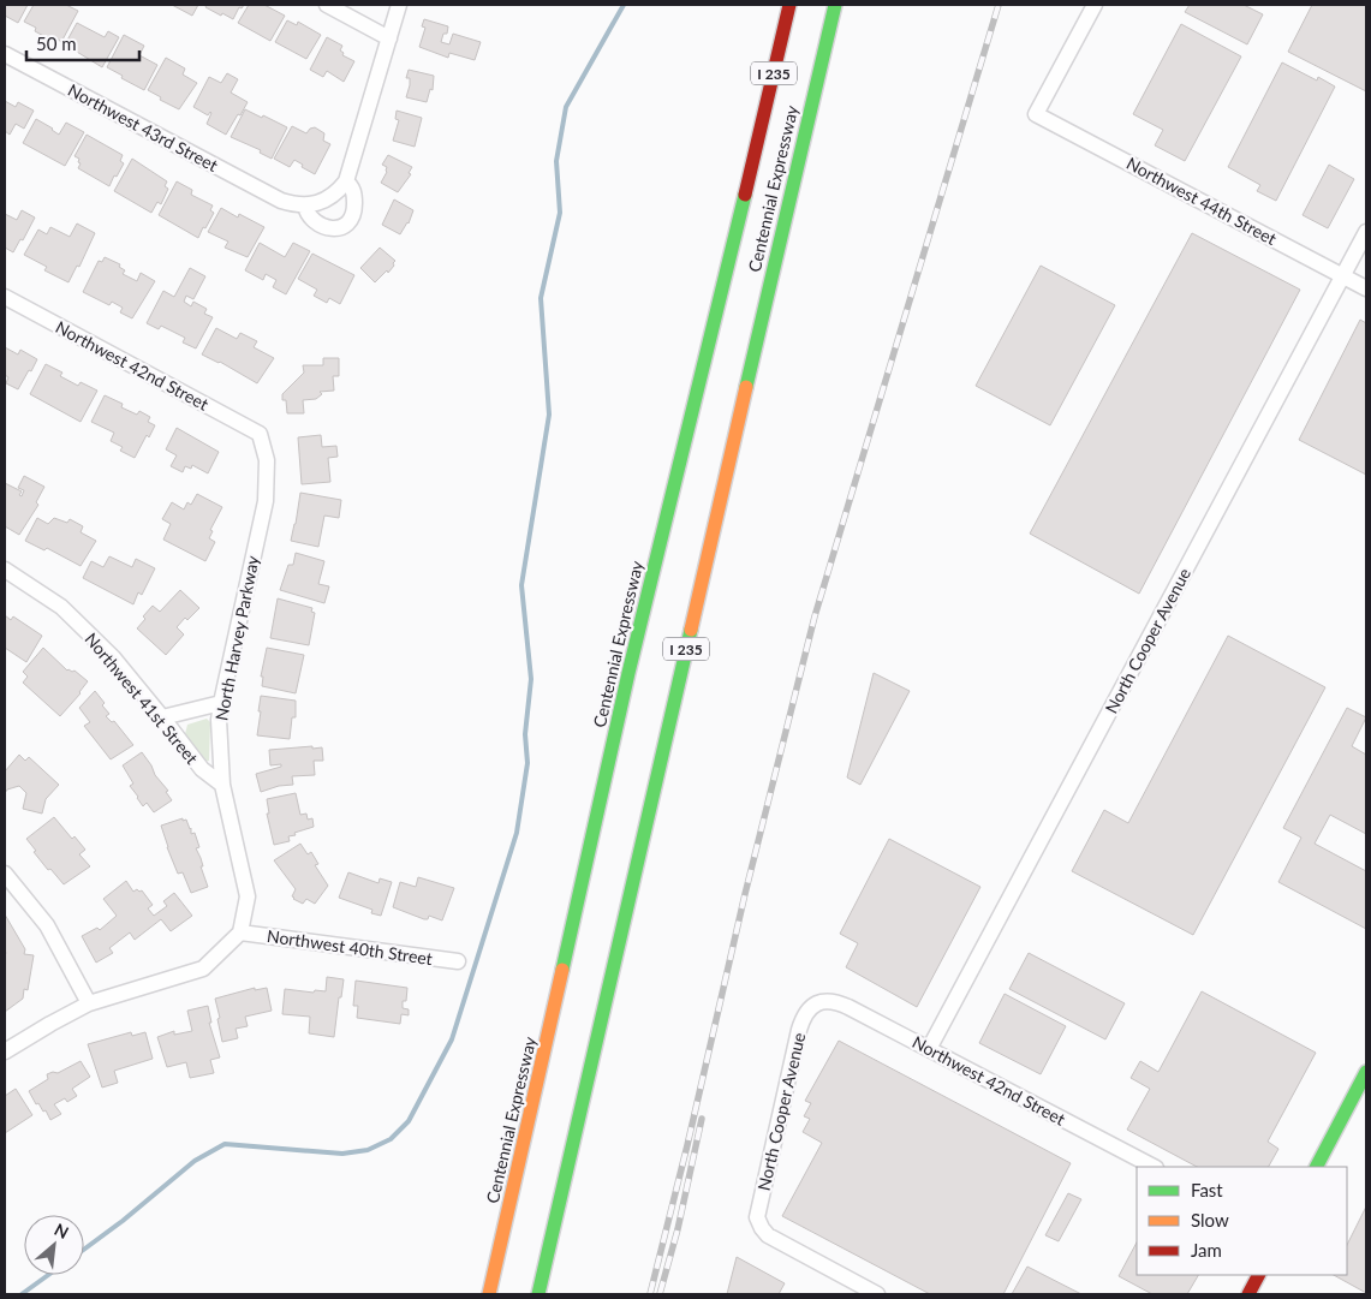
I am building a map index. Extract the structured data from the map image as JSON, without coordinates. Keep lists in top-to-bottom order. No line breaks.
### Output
{"streets":{"main road":["I 235","Centennial Expressway"],"street":["Northwest 43rd Street","Northwest 44th Street","Northwest 42nd Street","North Harvey Parkway","North Cooper Avenue","Northwest 41st Street","Northwest 40th Street"]},"crossings":[["Northwest 44th Street","North Cooper Avenue"],["Northwest 42nd Street","North Harvey Parkway"],["Northwest 42nd Street","North Cooper Avenue"],["North Harvey Parkway","Northwest 41st Street"],["North Harvey Parkway","Northwest 40th Street"]],"legend":["Fast","Slow","Jam"],"scale_bar":"50 m","north":"top right"}
